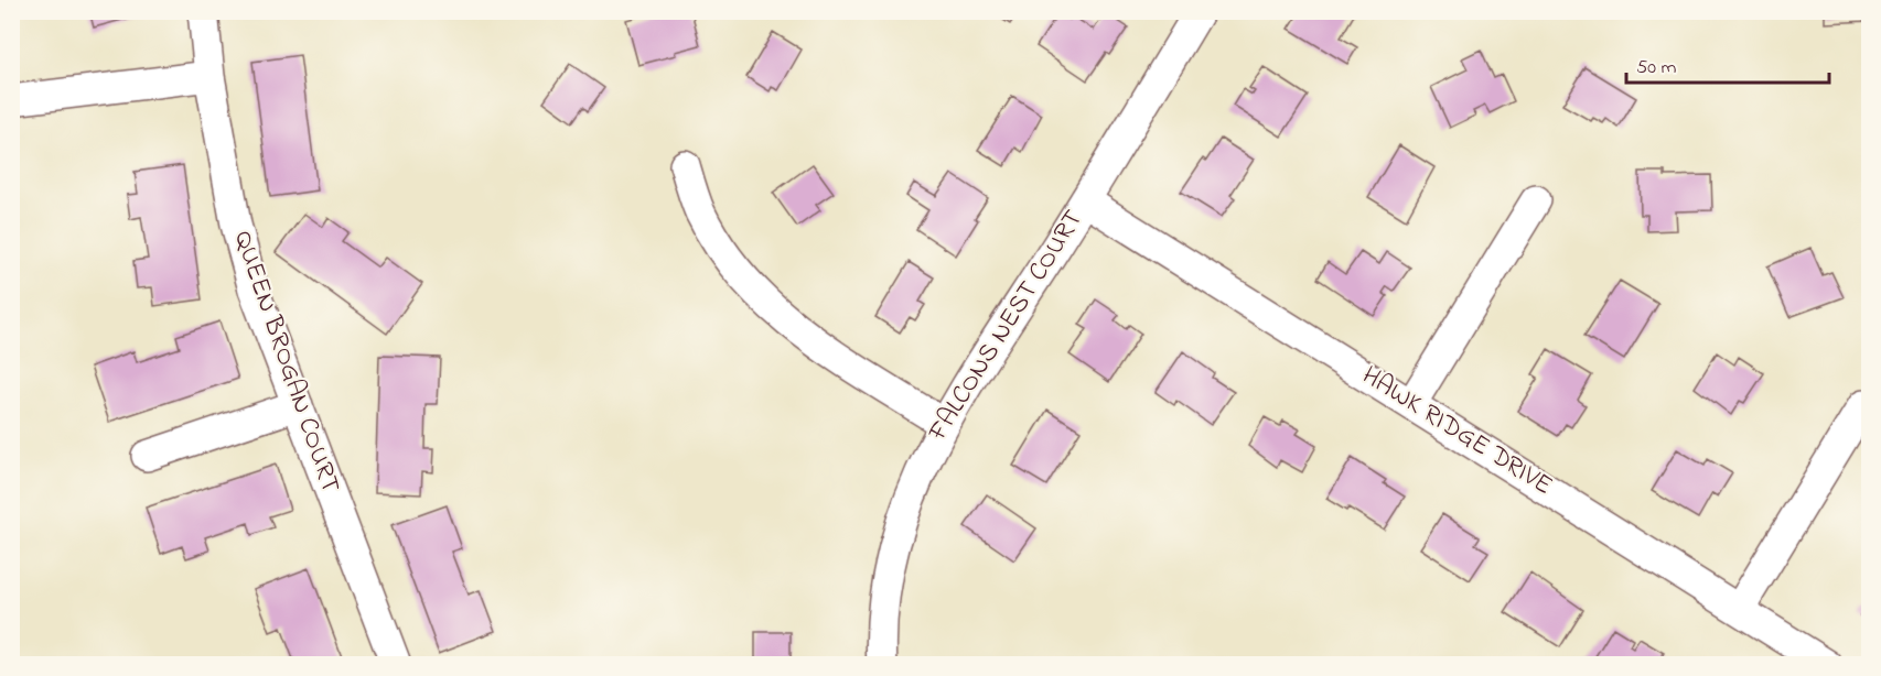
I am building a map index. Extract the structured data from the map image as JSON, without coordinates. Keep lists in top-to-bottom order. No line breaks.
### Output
{"streets":{"street":["FALCONS NEST COURT","QUEEN BROGAN COURT","HAWK RIDGE DRIVE"]},"crossings":[["FALCONS NEST COURT","HAWK RIDGE DRIVE"]],"scale_bar":"50 m"}
